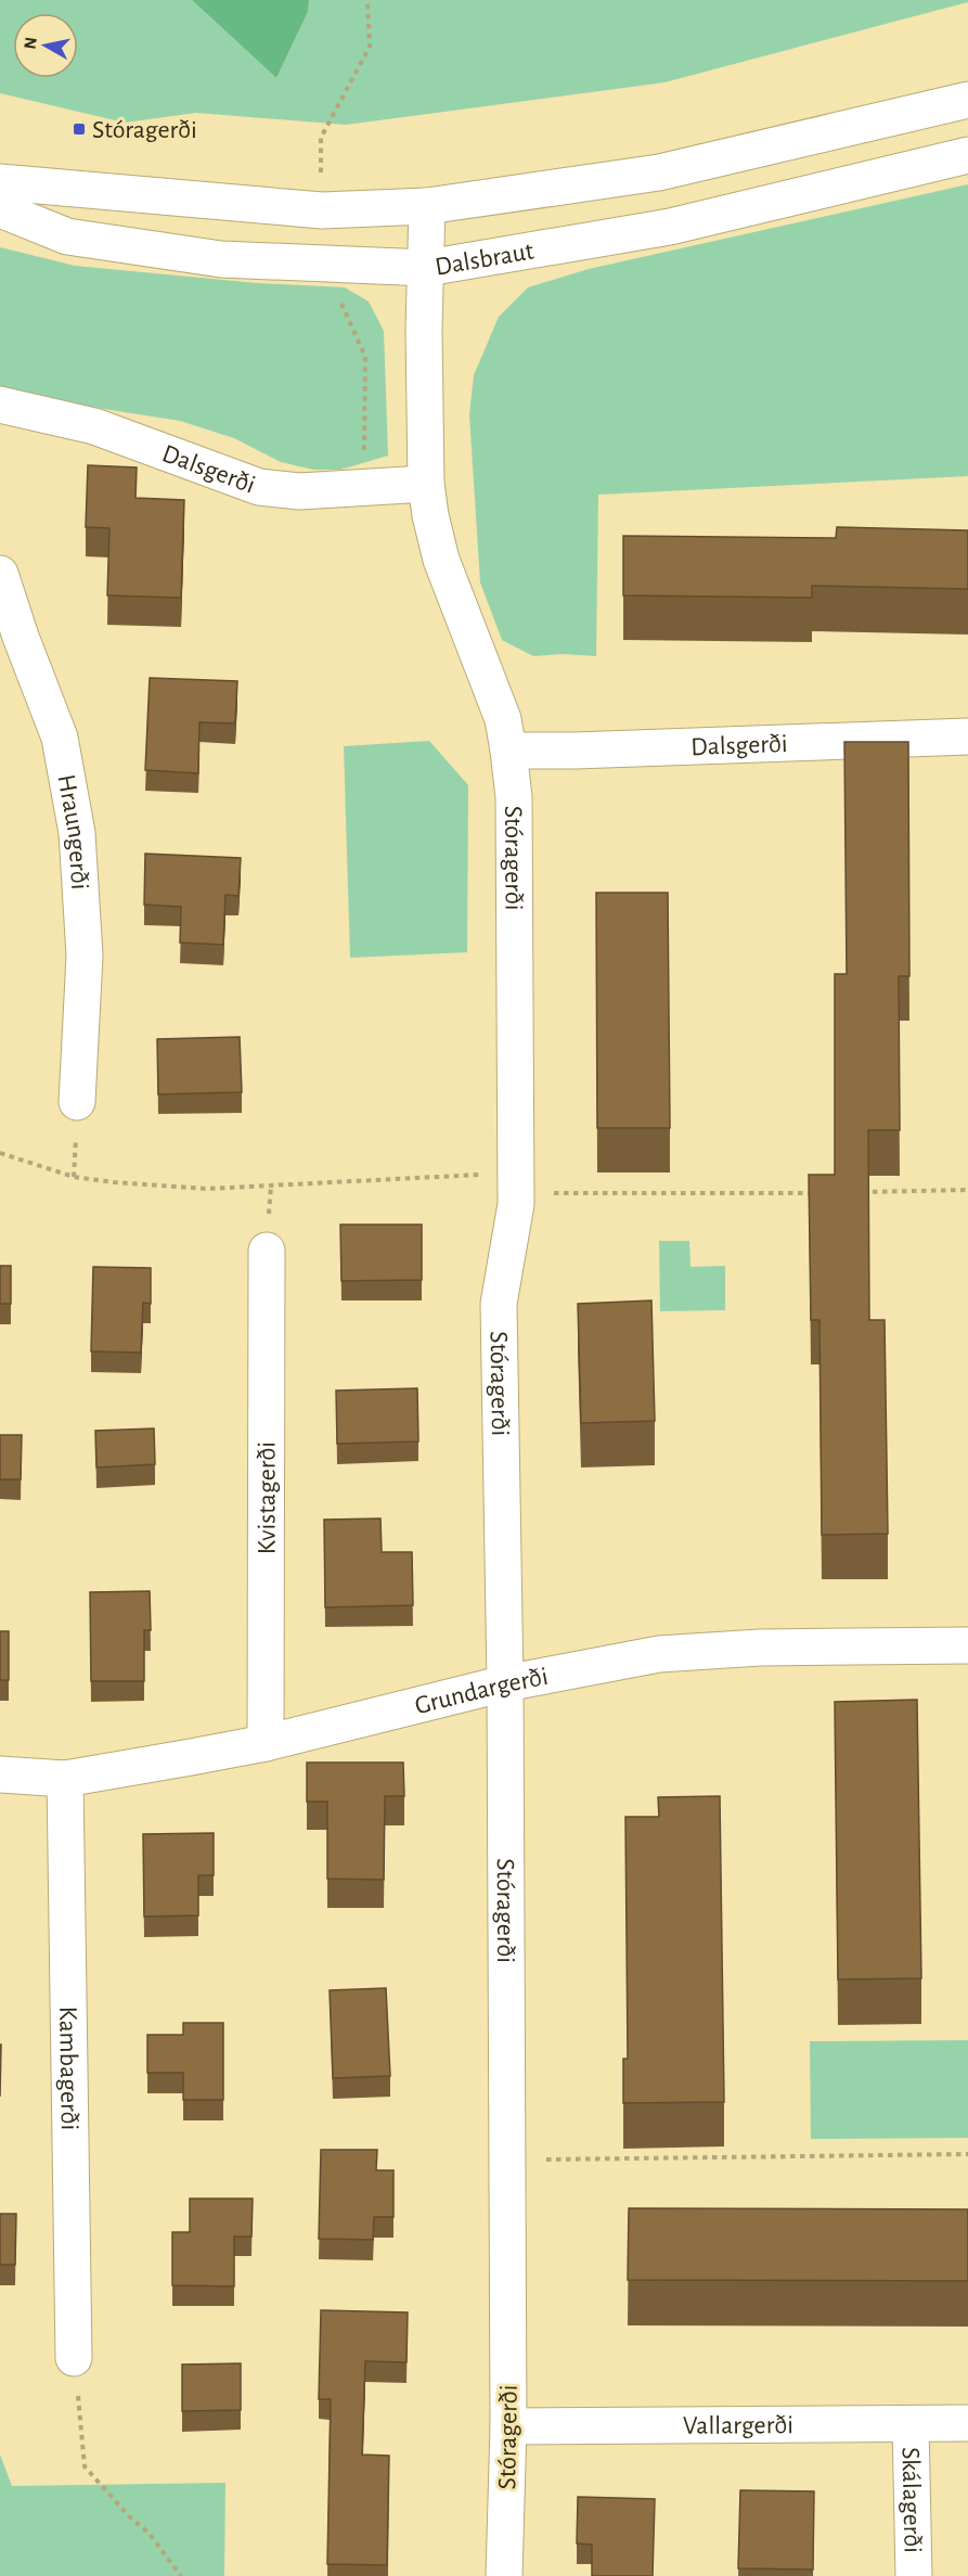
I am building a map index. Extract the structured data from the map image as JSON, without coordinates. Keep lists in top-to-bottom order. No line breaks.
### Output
{"streets":{"street":["Dalsbraut","Dalsgerði","Hraungerði","Stóragerði","Kvistagerði","Grundargerði","Kambagerði","Vallargerði","Skálagerði"]},"crossings":[["Dalsbraut","Stóragerði"],["Dalsgerði","Stóragerði"],["Stóragerði","Grundargerði"],["Stóragerði","Vallargerði"],["Kvistagerði","Grundargerði"],["Grundargerði","Kambagerði"],["Vallargerði","Skálagerði"]],"places":{"transit":["Stóragerði"]},"north":"left"}
